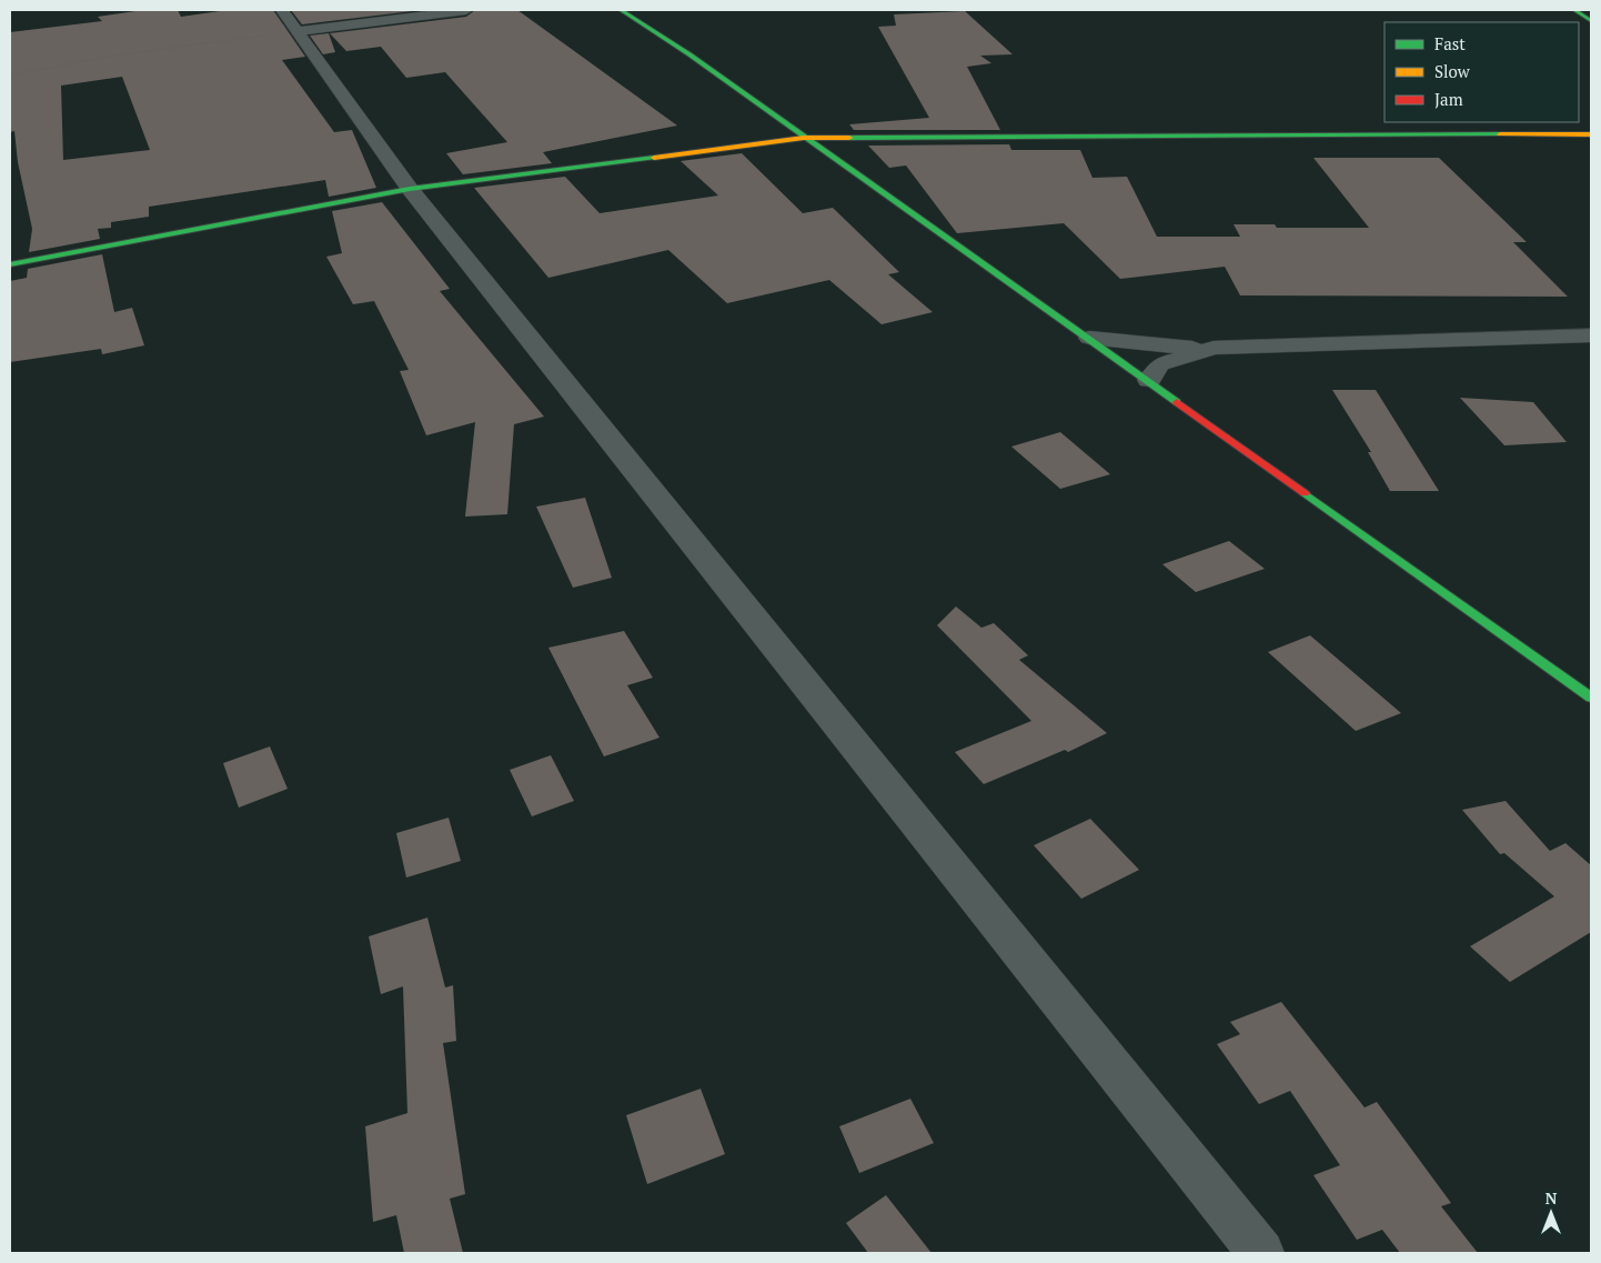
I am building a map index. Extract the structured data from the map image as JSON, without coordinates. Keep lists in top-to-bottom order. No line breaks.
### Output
{"legend":["Fast","Slow","Jam"],"north":"top"}
